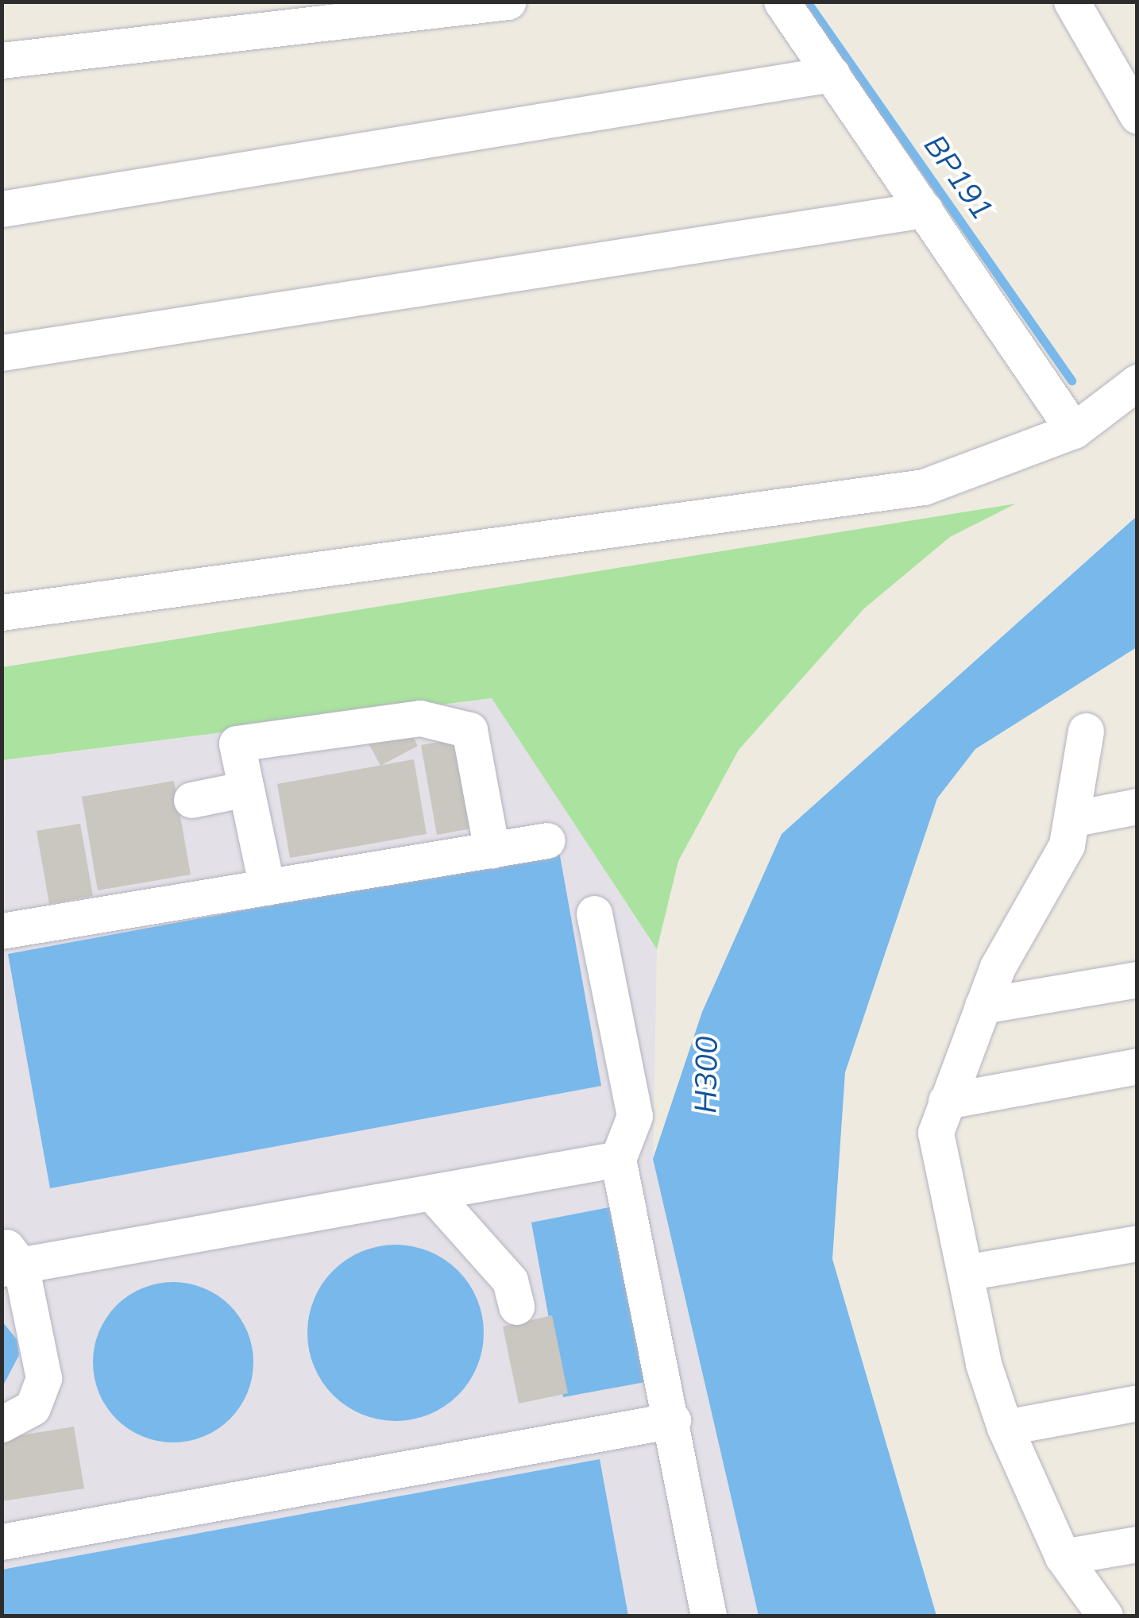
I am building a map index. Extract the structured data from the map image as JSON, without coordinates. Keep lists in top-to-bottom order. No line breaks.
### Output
{"water":["BP191","H300"]}
